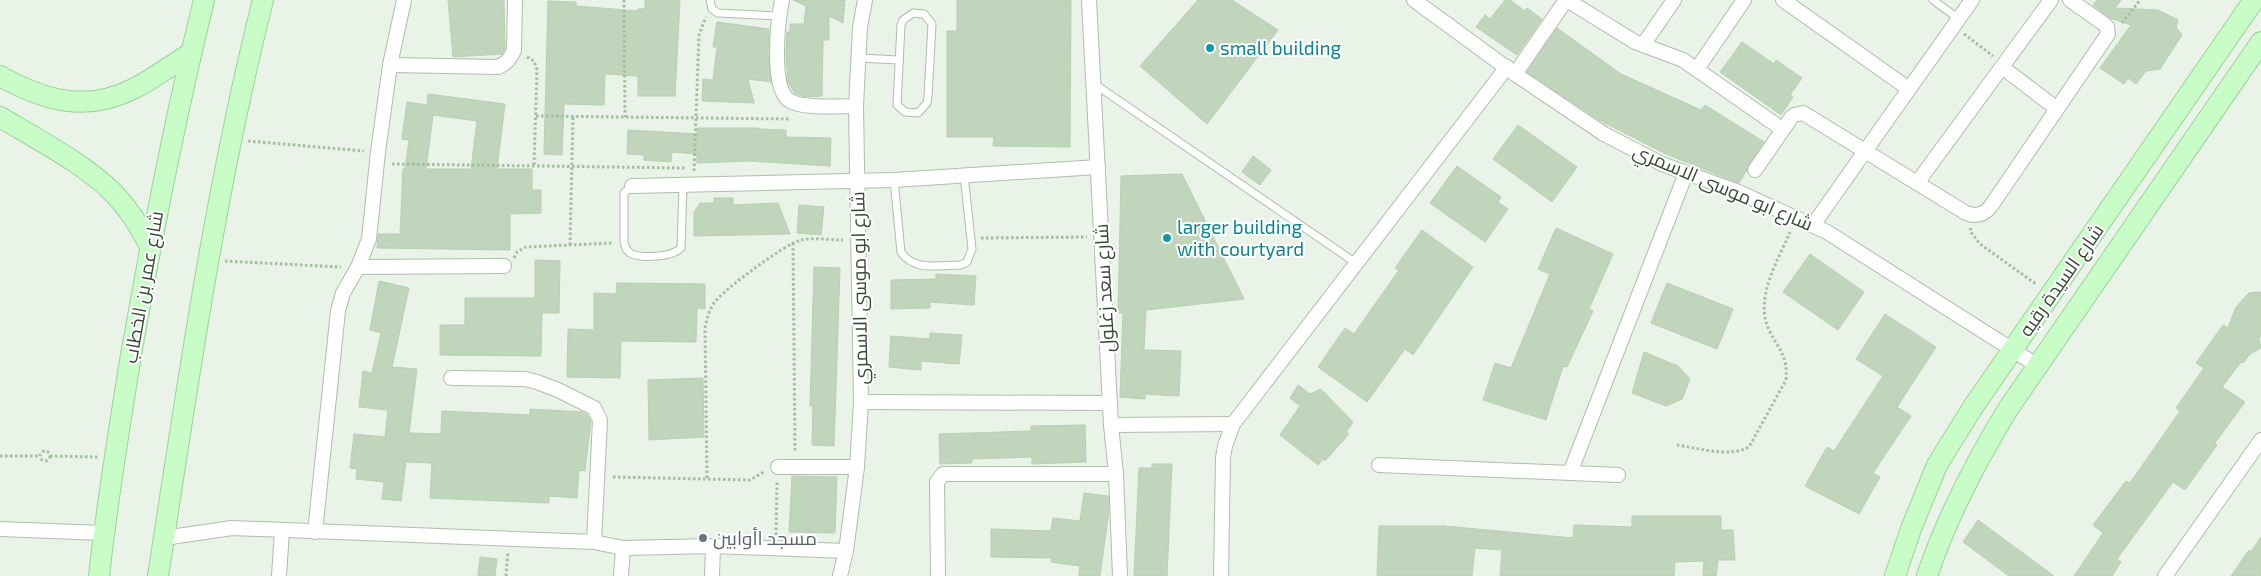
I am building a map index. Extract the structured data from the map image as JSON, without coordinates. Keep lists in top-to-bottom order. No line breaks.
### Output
{"streets":{"street":["شارع ابو موسى الاسمري","شارع السيدة رقيه","شارع عمر بن الخطاب","شارع سعد زغلول"]},"crossings":[["شارع ابو موسى الاسمري","شارع السيدة رقيه"]],"places":["small building","larger building with courtyard","مسجد اأوابين"]}
